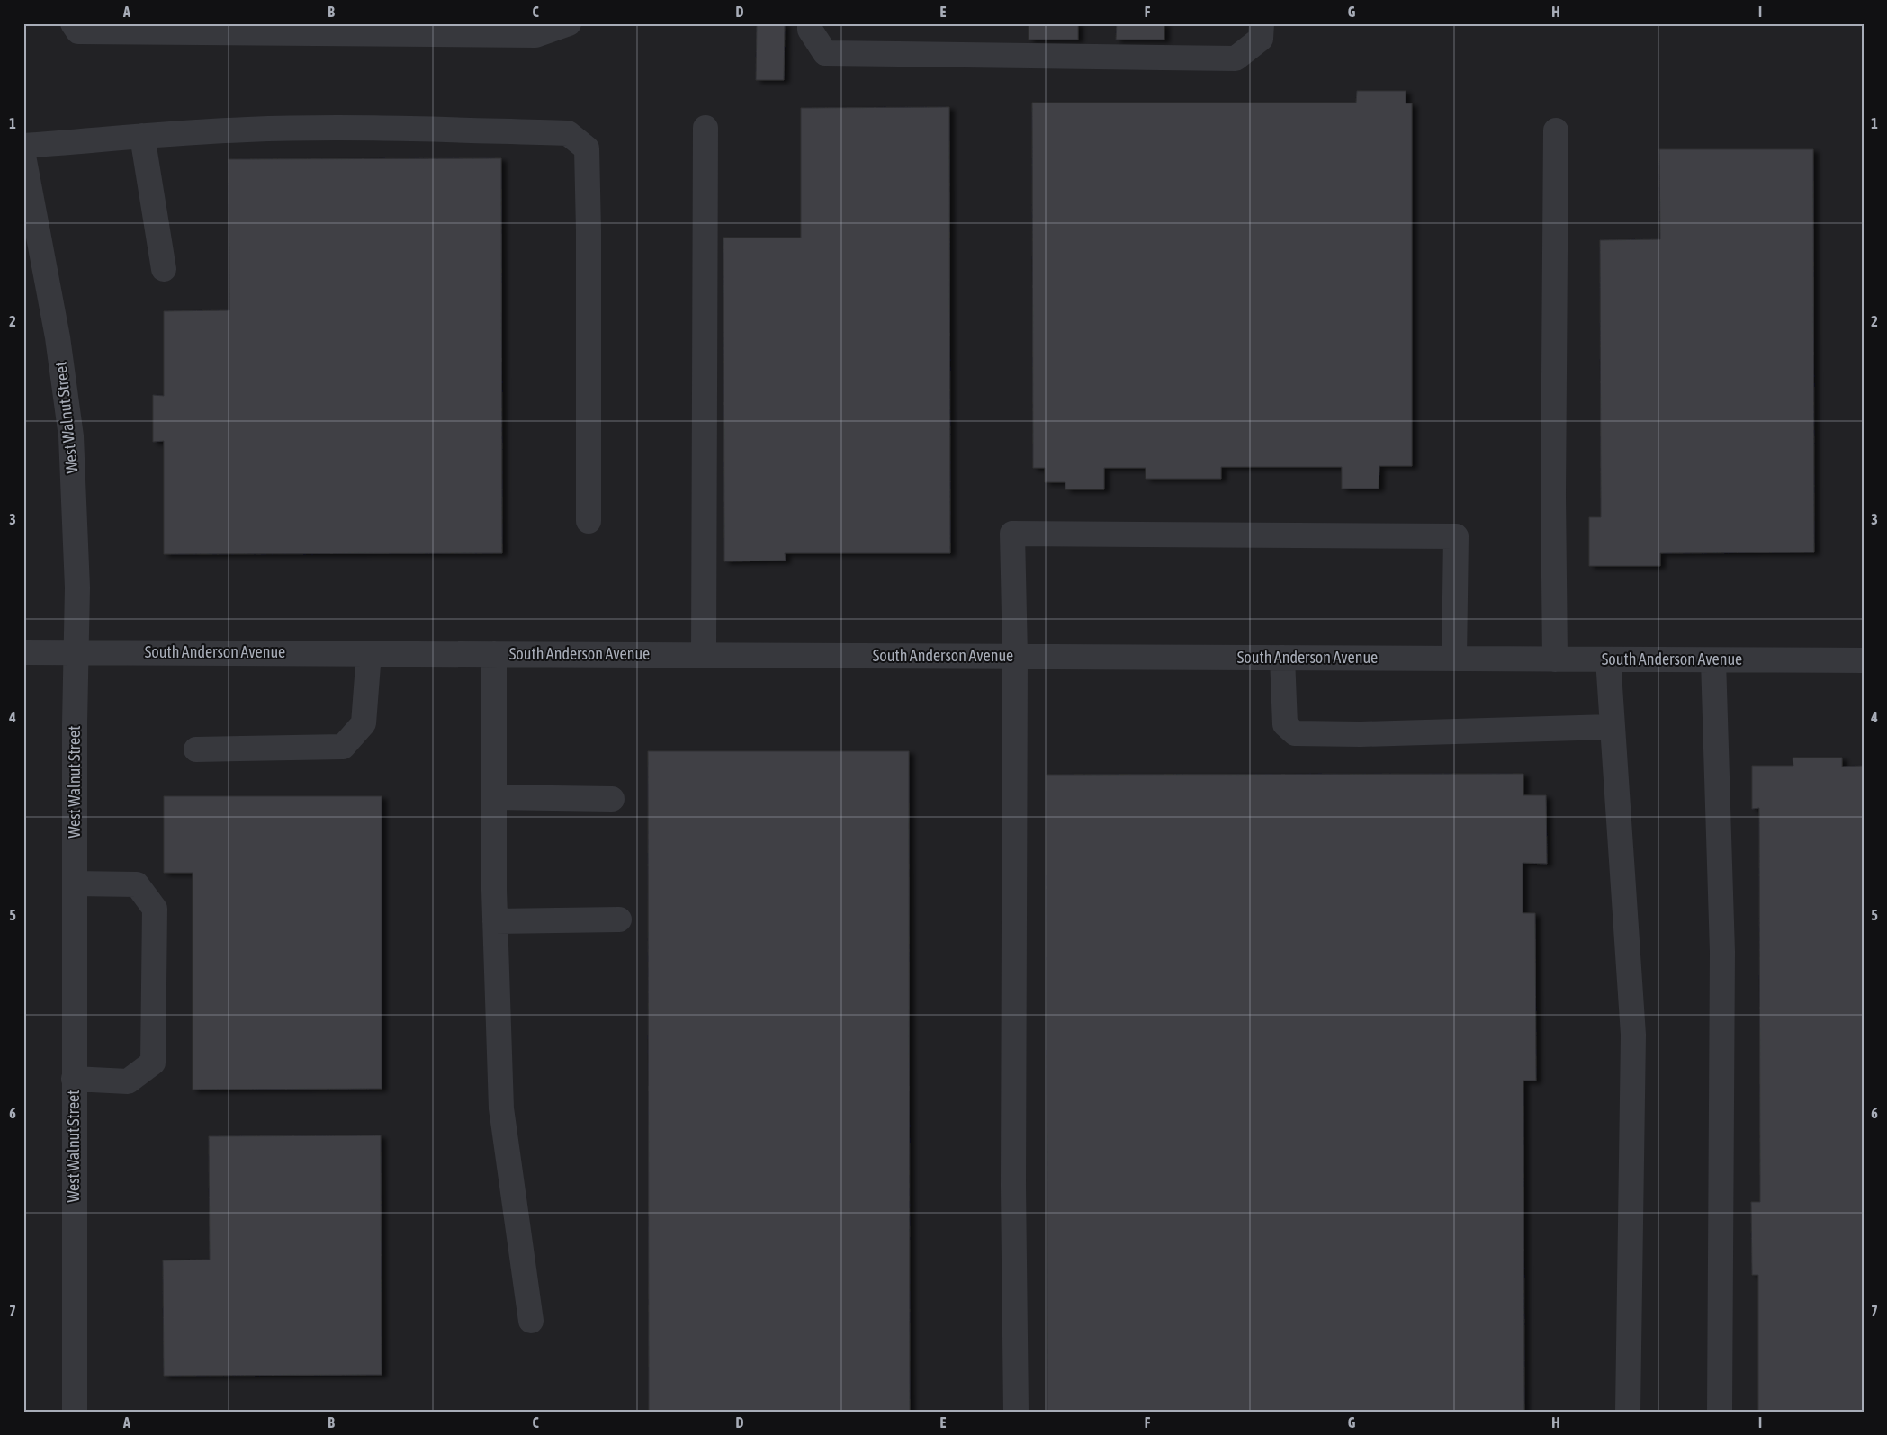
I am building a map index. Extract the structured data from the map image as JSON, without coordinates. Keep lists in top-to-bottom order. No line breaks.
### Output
{"streets":{"street":["West Walnut Street","South Anderson Avenue"]},"crossings":[["West Walnut Street","South Anderson Avenue"]],"grid":{"columns":["A","B","C","D","E","F","G","H","I"],"rows":["1","2","3","4","5","6","7"]}}
